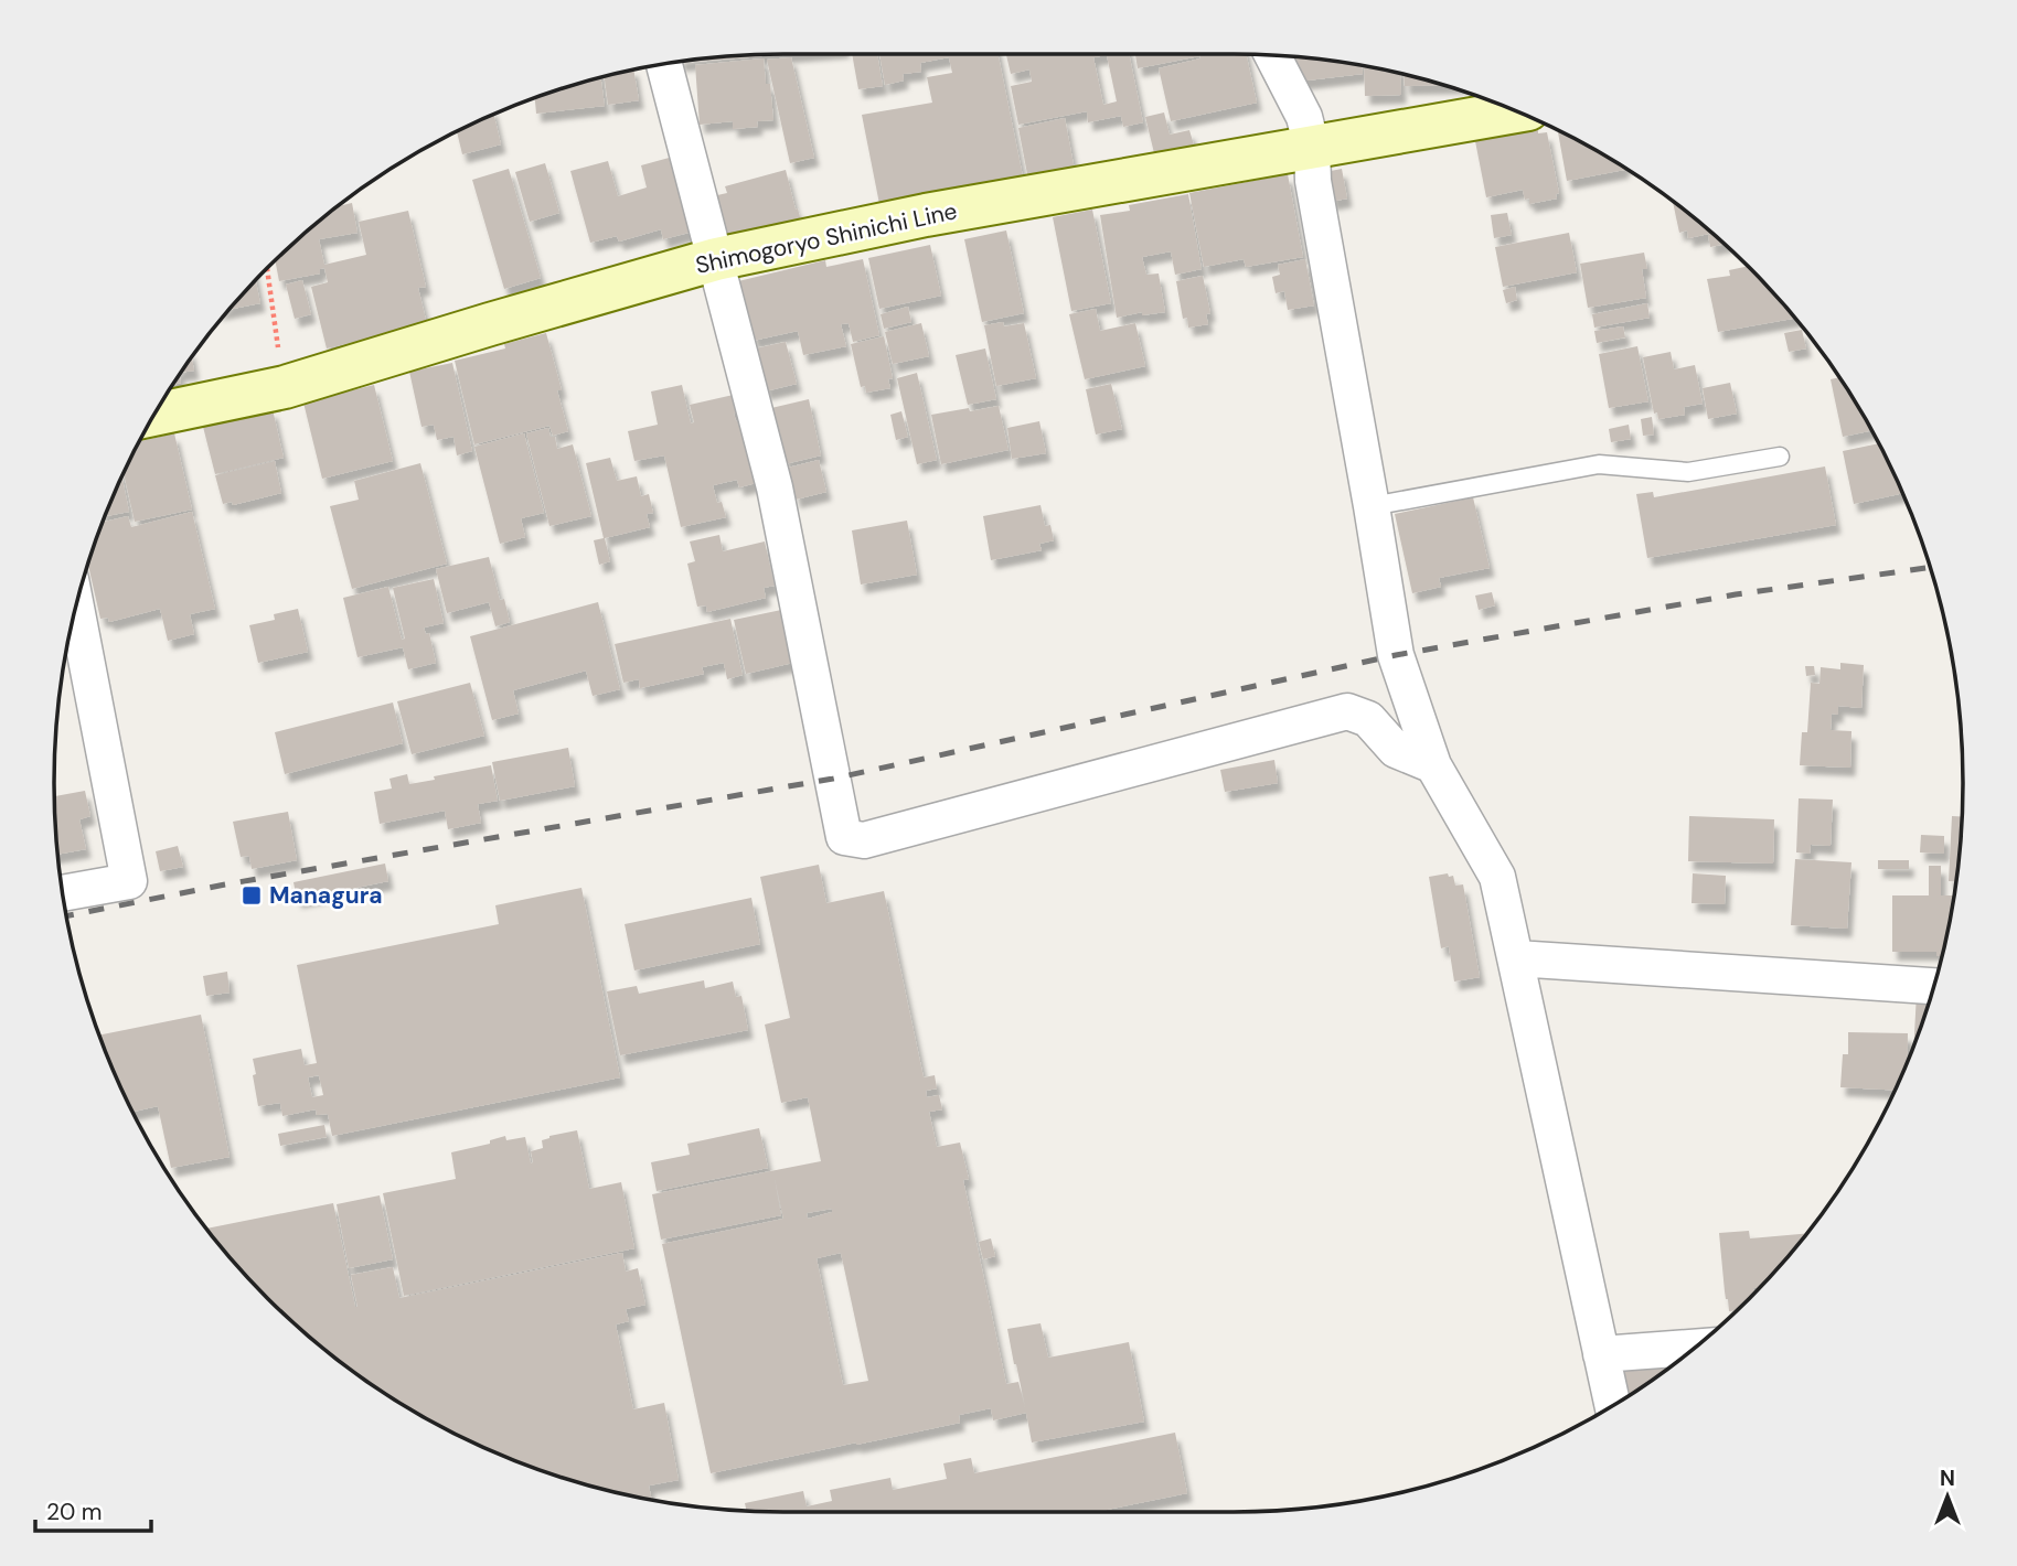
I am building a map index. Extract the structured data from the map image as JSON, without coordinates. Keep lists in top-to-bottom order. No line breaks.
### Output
{"streets":{"main road":["Shimogoryo Shinichi Line"]},"places":{"transit":["Managura"]},"scale_bar":"20 m","north":"top"}
